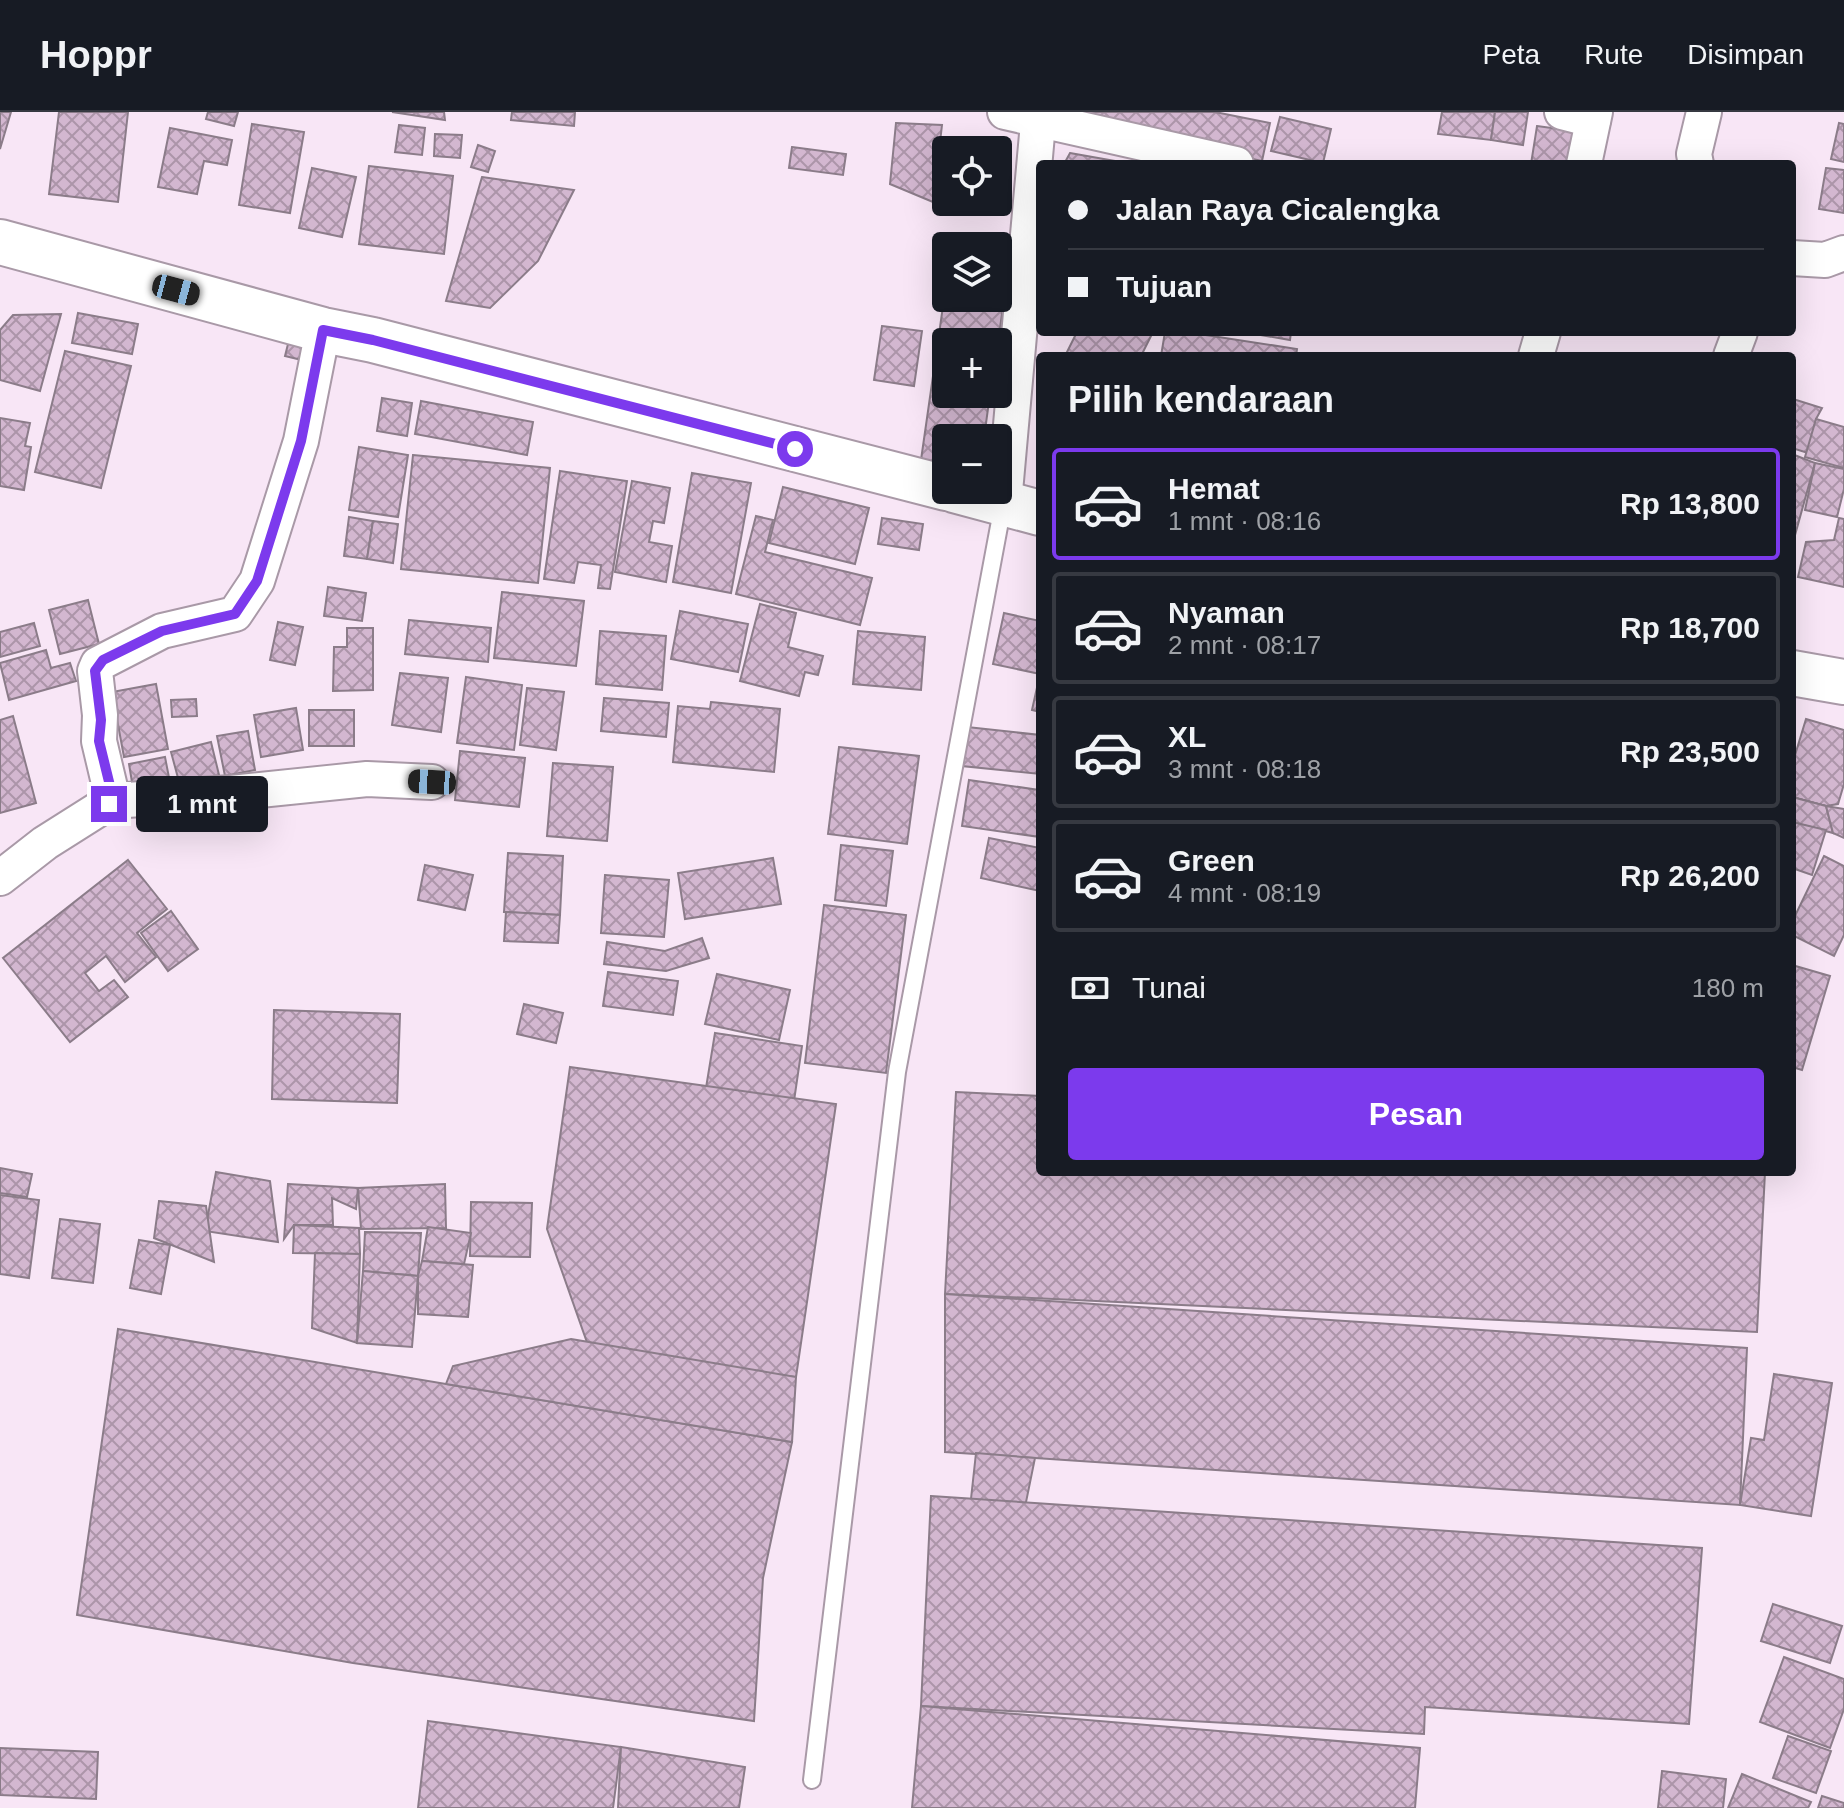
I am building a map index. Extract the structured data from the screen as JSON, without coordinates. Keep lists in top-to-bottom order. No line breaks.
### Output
{"page":{"header":"Hoppr","nav":["Peta","Rute","Disimpan"],"map_buttons":["+","−"],"banner":["Jalan Raya Cicalengka","Tujuan"],"heading":"Pilih kendaraan","list":[{"name":"Hemat","note":"1 mnt · 08:16","value":"Rp 13,800"},{"name":"Nyaman","note":"2 mnt · 08:17","value":"Rp 18,700"},{"name":"XL","note":"3 mnt · 08:18","value":"Rp 23,500"},{"name":"Green","note":"4 mnt · 08:19","value":"Rp 26,200"}],"bubble":"1 mnt","pay":["Tunai","180 m"],"buttons":"Pesan"}}
